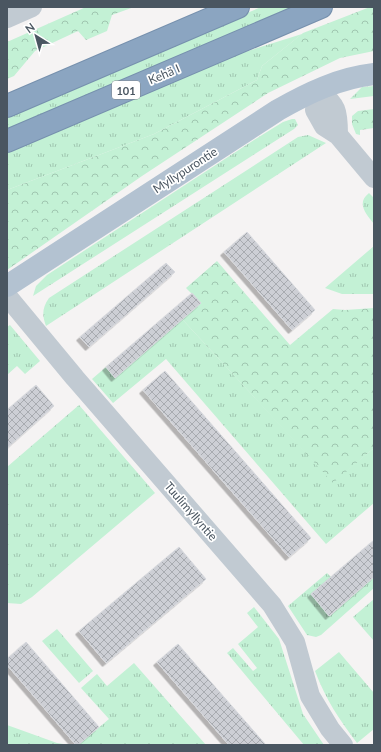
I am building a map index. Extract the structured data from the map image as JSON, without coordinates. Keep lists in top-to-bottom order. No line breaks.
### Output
{"streets":{"highway":["Kehä I","101"],"main road":["Myllypurontie"],"street":["Tuulimyllyntie"]},"north":"top left"}
